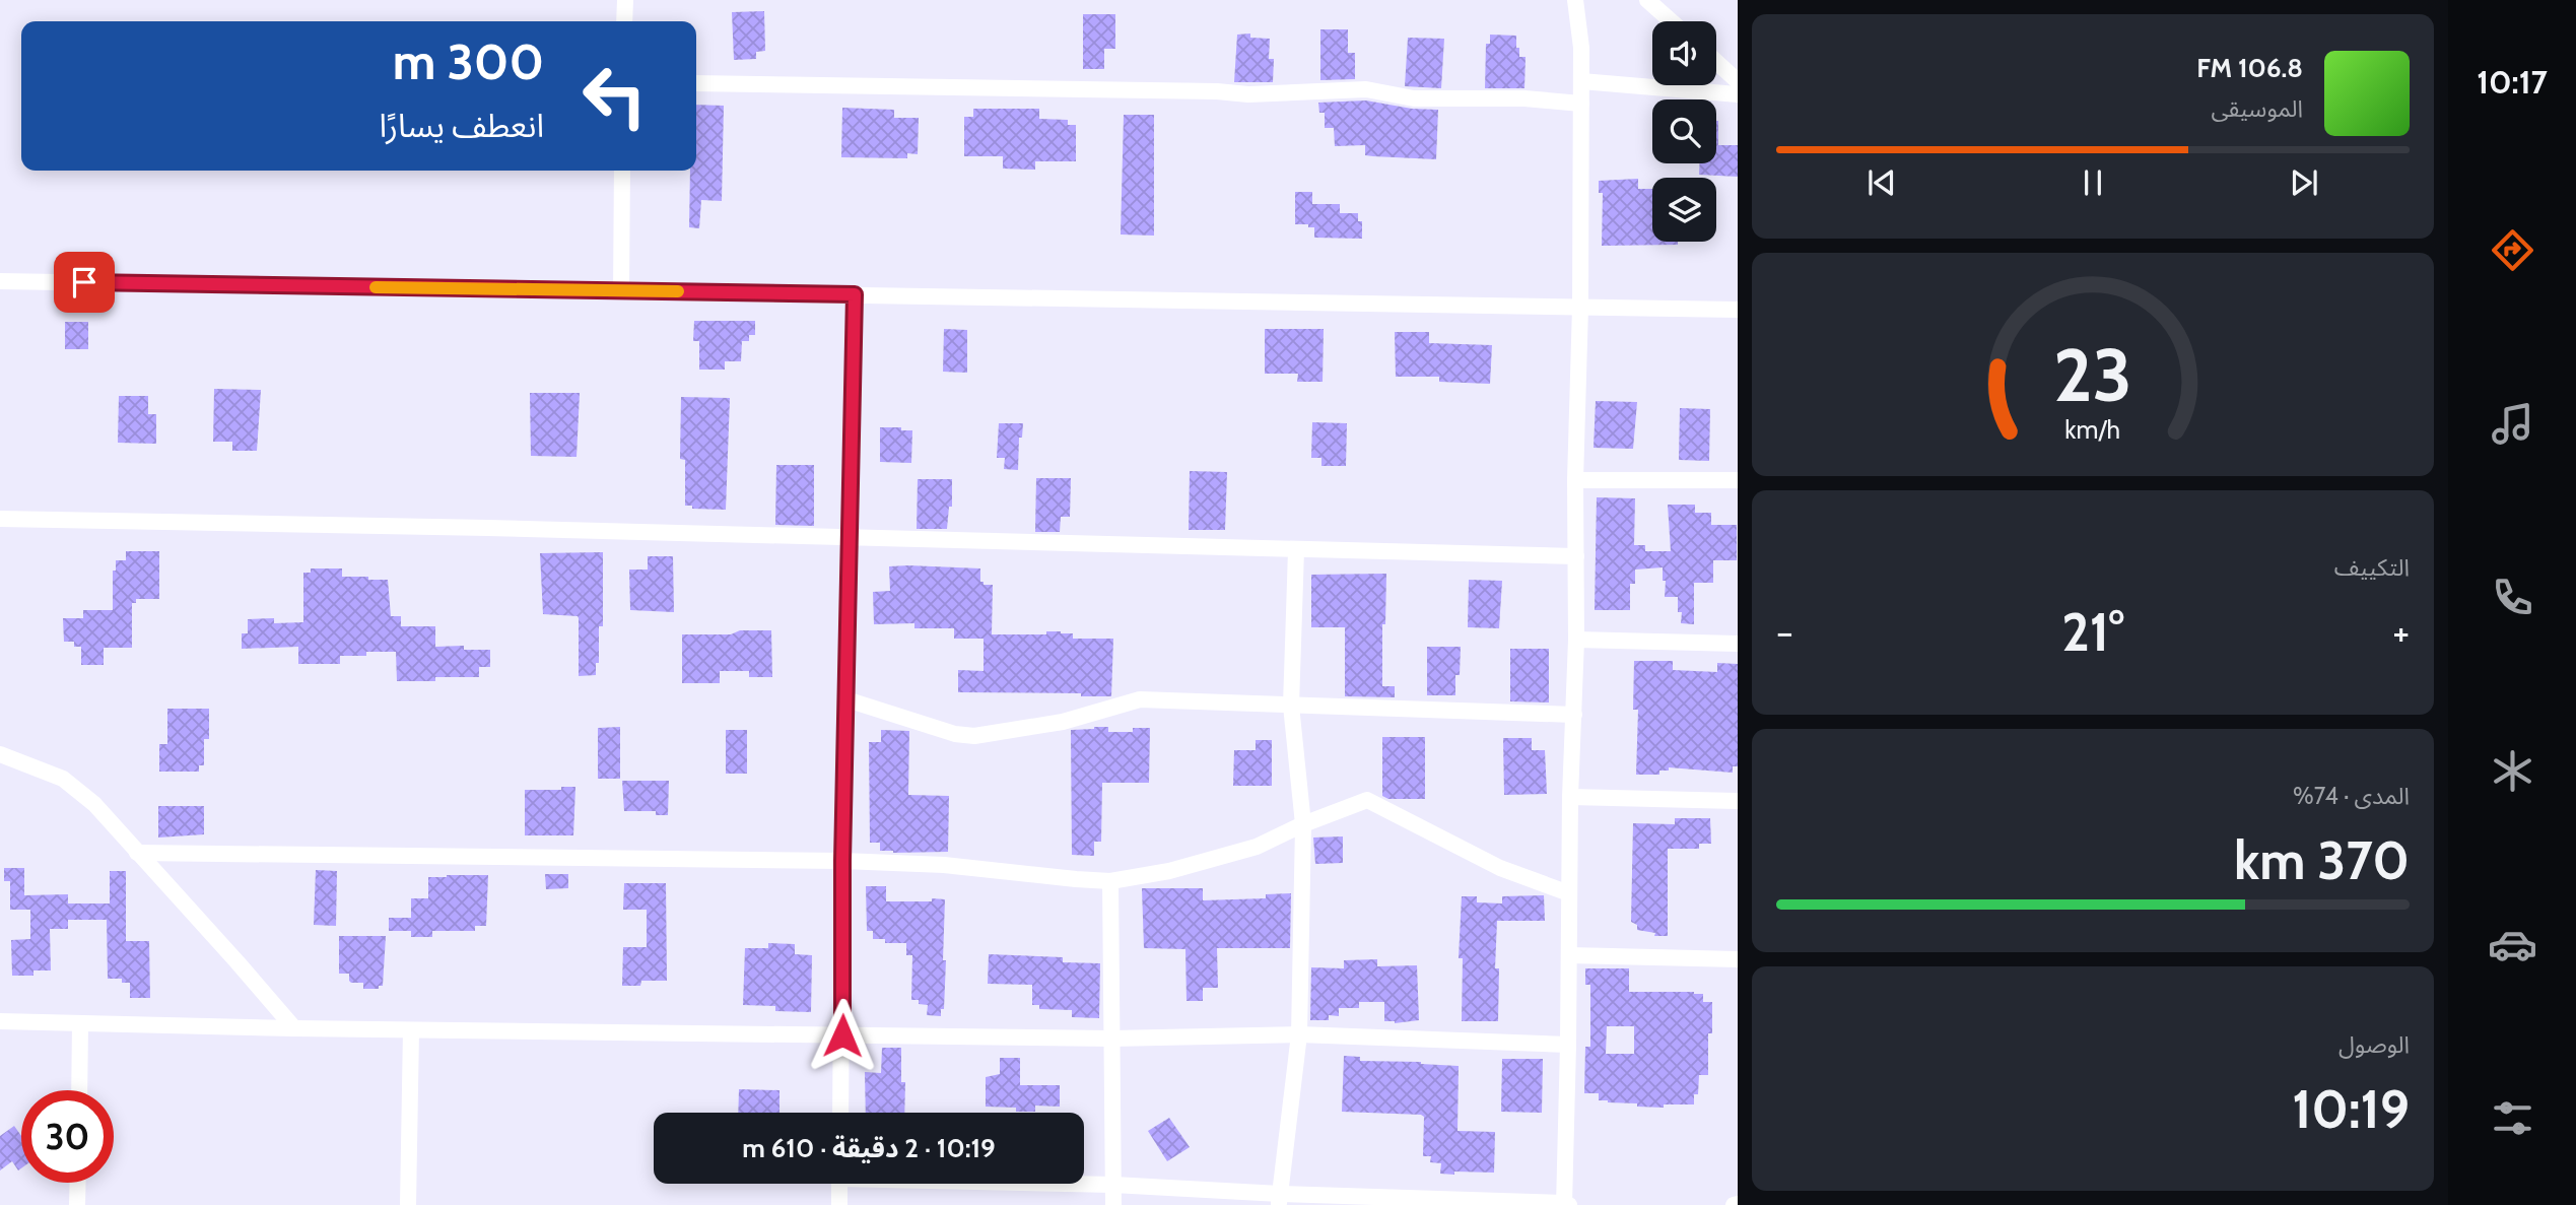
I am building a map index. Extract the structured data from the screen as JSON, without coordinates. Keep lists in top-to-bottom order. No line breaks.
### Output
{"page":{"tabs":"10:17","turn":["300 m","انعطف يسارًا"],"song":["106.8 FM","الموسيقى"],"tile":["التكييف",["المدى · 74%","370 km"],["الوصول","10:19"]],"heat":["−","21°","+"],"limit":"30","trip":"10:19 · 2 دقيقة · 610 m","gauge":["23","km/h"]}}
